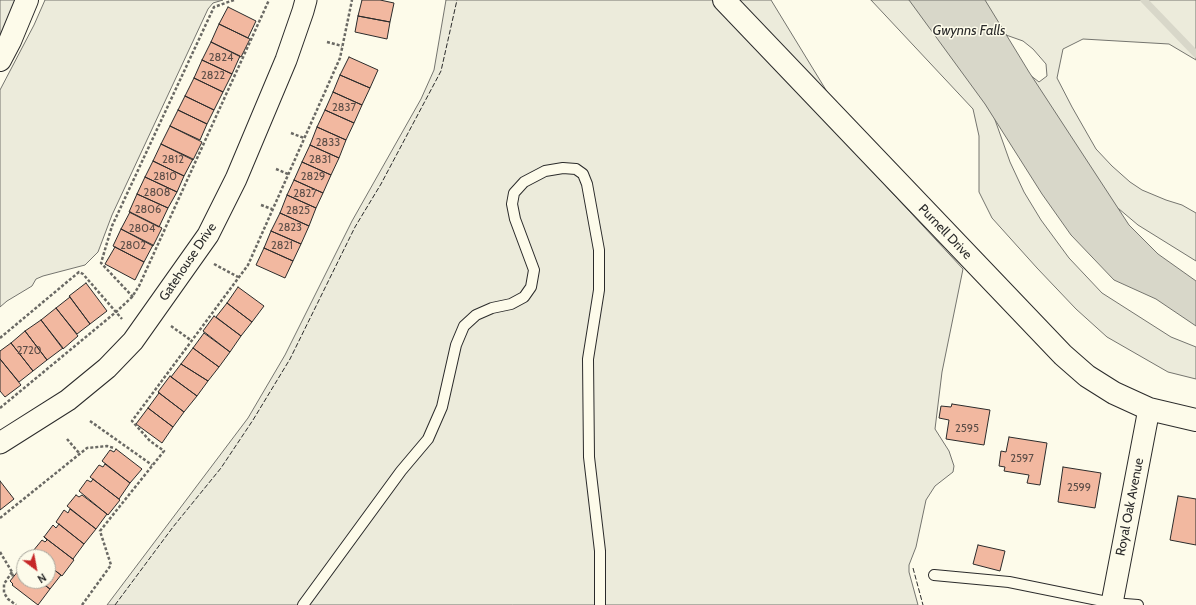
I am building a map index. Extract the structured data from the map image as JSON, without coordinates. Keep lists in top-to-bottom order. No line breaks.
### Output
{"streets":{"street":["Purnell Drive","Gatehouse Drive","Royal Oak Avenue"]},"crossings":[["Purnell Drive","Royal Oak Avenue"]],"water":["Gwynns Falls"],"house_numbers":["2824","2822","2837","2833","2812","2831","2810","2829","2808","2827","2806","2825","2823","2804","2802","2821","2720","2595","2597","2599"],"north":"bottom right"}
